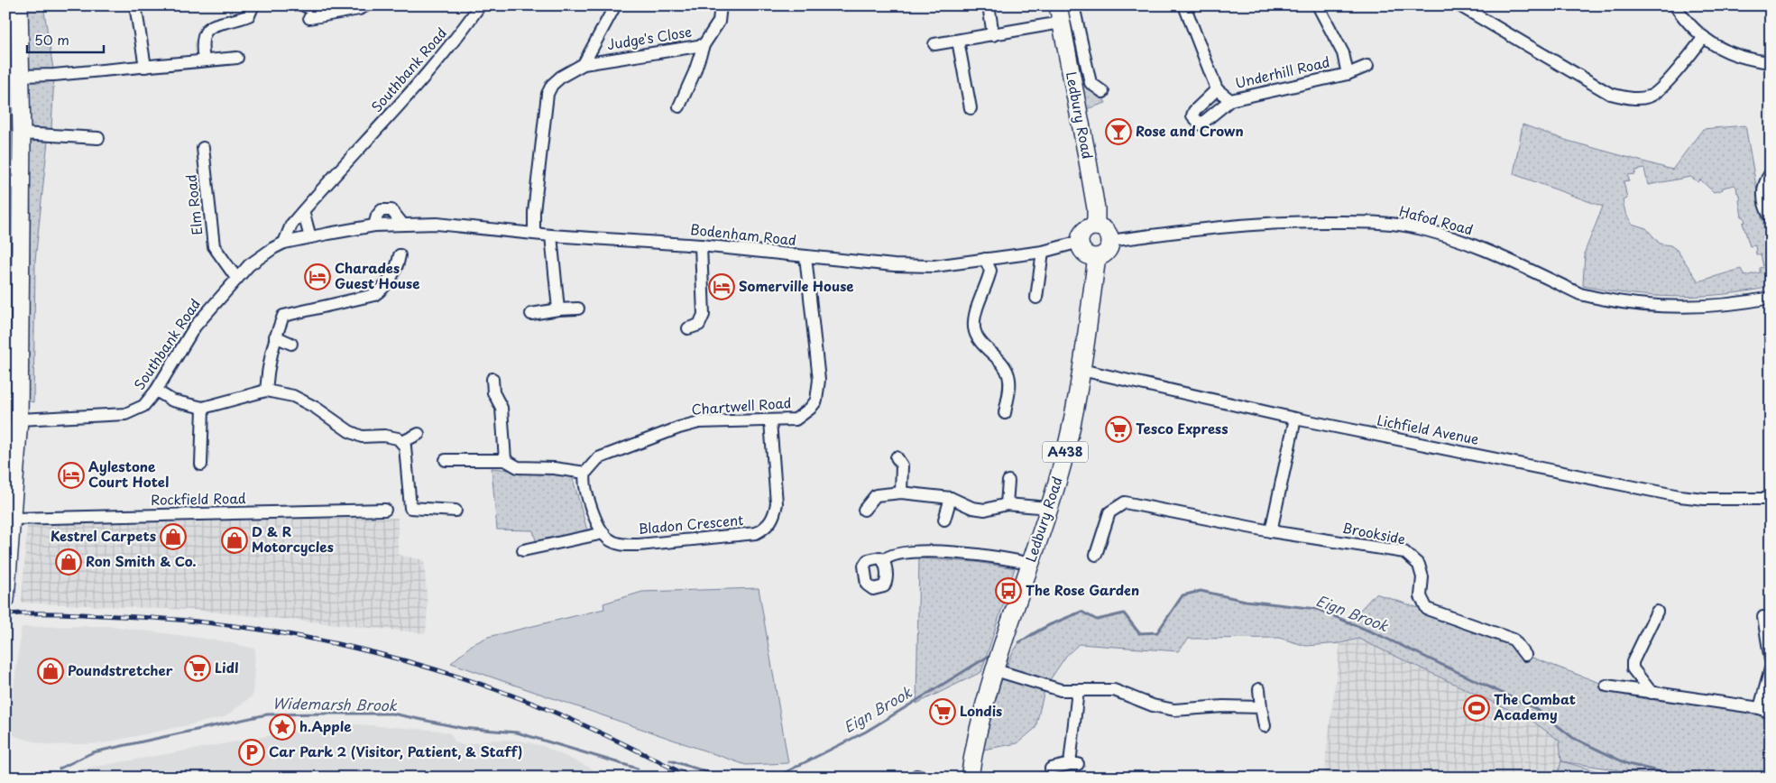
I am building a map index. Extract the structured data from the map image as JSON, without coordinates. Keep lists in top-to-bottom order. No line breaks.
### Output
{"streets":{"highway":["Ledbury Road","A438"],"street":["Judge's Close","Southbank Road","Underhill Road","Elm Road","Hafod Road","Bodenham Road","Chartwell Road","Lichfield Avenue","Rockfield Road","Bladon Crescent","Brookside"]},"crossings":[["Judge's Close","Bodenham Road"],["Southbank Road","Elm Road"],["Southbank Road","Bodenham Road"],["Ledbury Road","Hafod Road"],["Ledbury Road","Bodenham Road"],["Ledbury Road","Lichfield Avenue"],["Hafod Road","Bodenham Road"],["Bodenham Road","Chartwell Road"],["Chartwell Road","Bladon Crescent"]],"water":["Eign Brook","Widemarsh Brook"],"places":{"bar":["Rose and Crown"],"hotel":["Charades Guest House","Somerville House","Aylestone Court Hotel"],"supermarket":["Tesco Express","Lidl","Londis"],"shop":["Kestrel Carpets","D & R Motorcycles","Ron Smith & Co.","Poundstretcher"],"bus stop":["The Rose Garden"],"sports":["The Combat Academy"],"place":["h.Apple"],"parking":["Car Park 2 (Visitor, Patient, & Staff)"]},"scale_bar":"50 m"}
